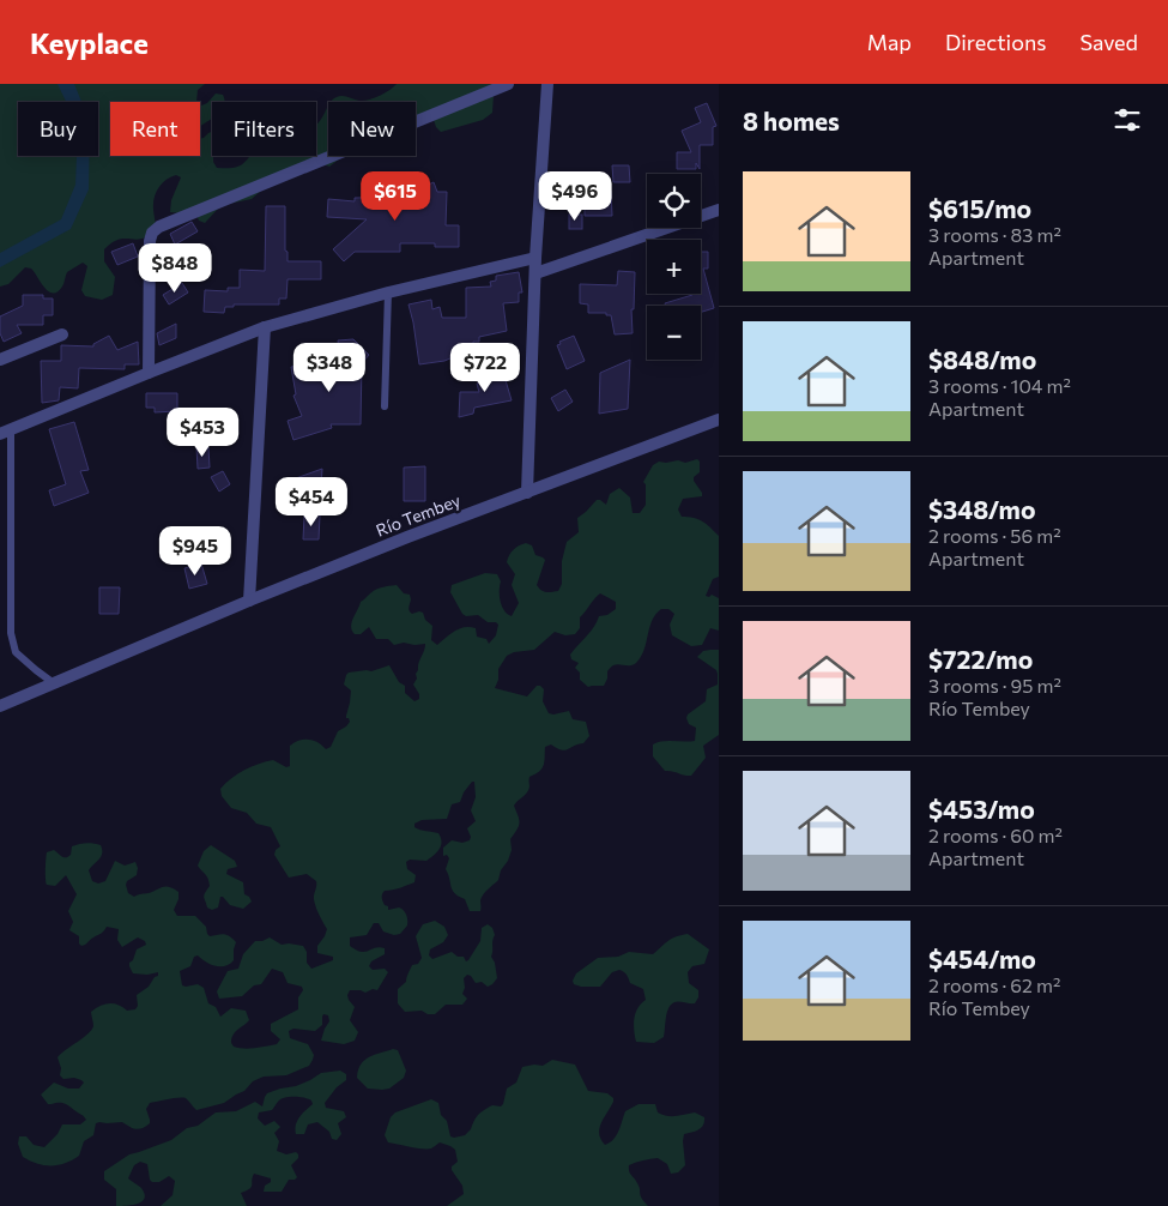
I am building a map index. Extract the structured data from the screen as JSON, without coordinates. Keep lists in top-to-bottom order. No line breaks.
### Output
{"streets":{"street":["Río Tembey"]},"page":{"header":"Keyplace","nav":["Map","Directions","Saved"],"heading":"8 homes","chip":["Buy","Rent","Filters","New"],"list":[{"name":"$615/mo","note":"3 rooms · 83 m² · Apartment"},{"name":"$848/mo","note":"3 rooms · 104 m² · Apartment"},{"name":"$348/mo","note":"2 rooms · 56 m² · Apartment"},{"name":"$722/mo","note":"3 rooms · 95 m² · Río Tembey"},{"name":"$453/mo","note":"2 rooms · 60 m² · Apartment"},{"name":"$454/mo","note":"2 rooms · 62 m² · Río Tembey"}],"price":["$615","$496","$848","$348","$722","$453","$454","$945"],"map_buttons":["+","−"]}}
